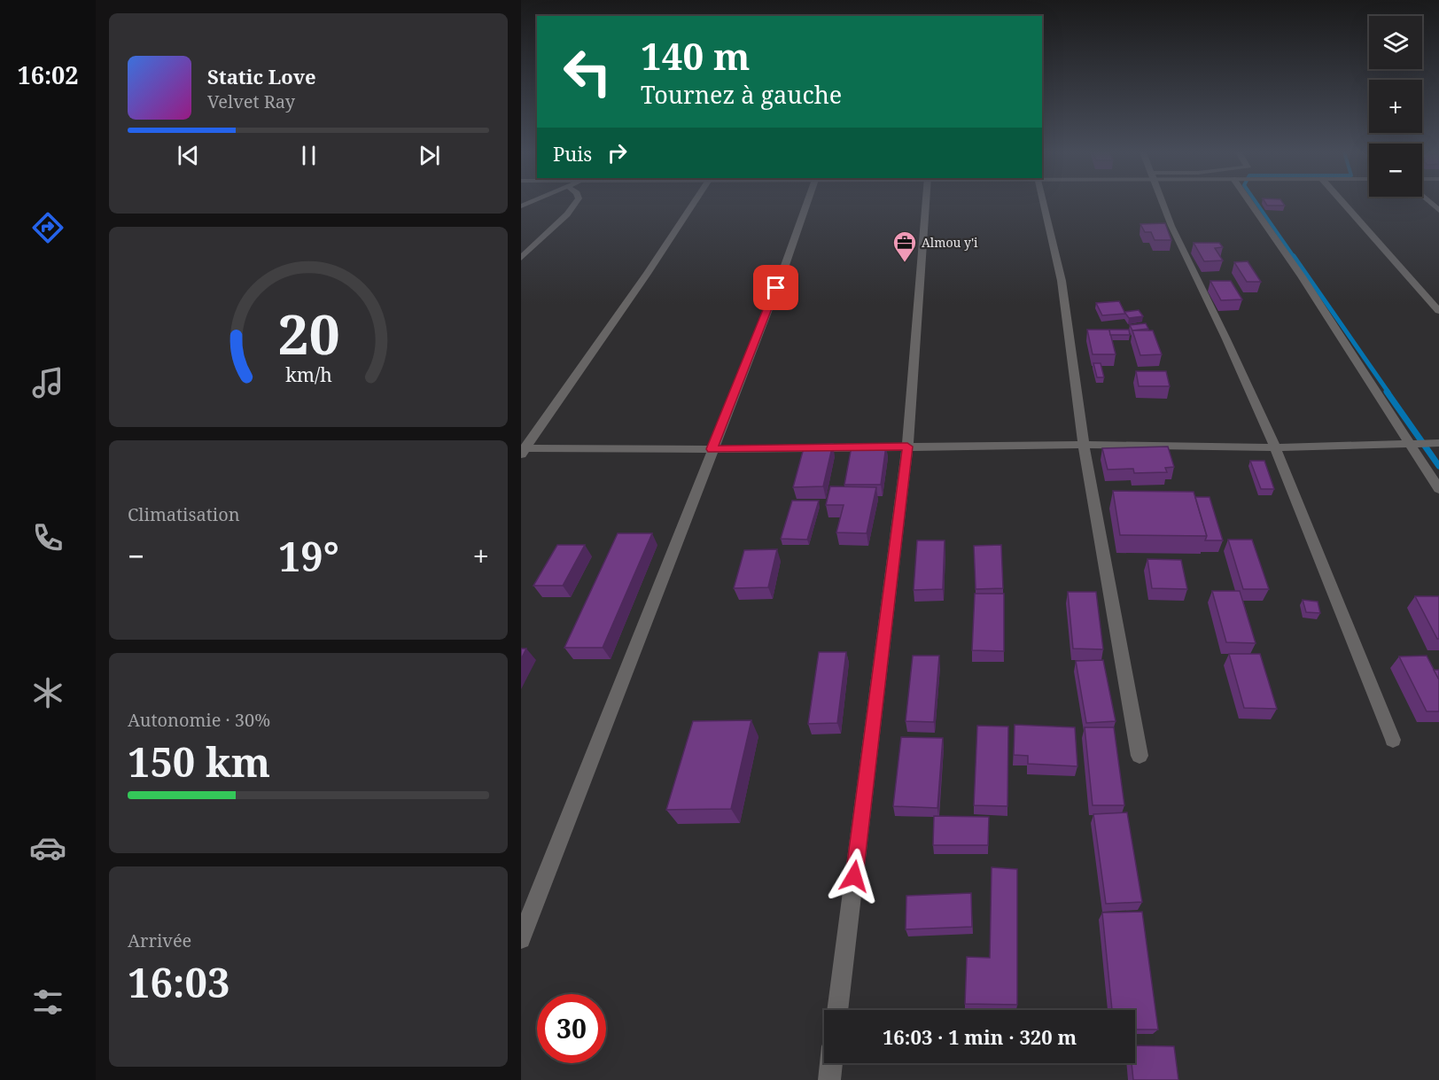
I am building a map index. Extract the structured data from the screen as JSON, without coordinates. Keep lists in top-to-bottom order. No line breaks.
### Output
{"places":{"office":["Almou y'i"]},"page":{"tabs":"16:02","map_buttons":["+","−"],"turn":["140 m","Tournez à gauche"],"song":["Static Love","Velvet Ray"],"then":"Puis","tile":["Climatisation",["Autonomie · 30%","150 km"],["Arrivée","16:03"]],"heat":["−","19°","+"],"limit":"30","trip":"16:03 · 1 min · 320 m","gauge":["20","km/h"]}}
